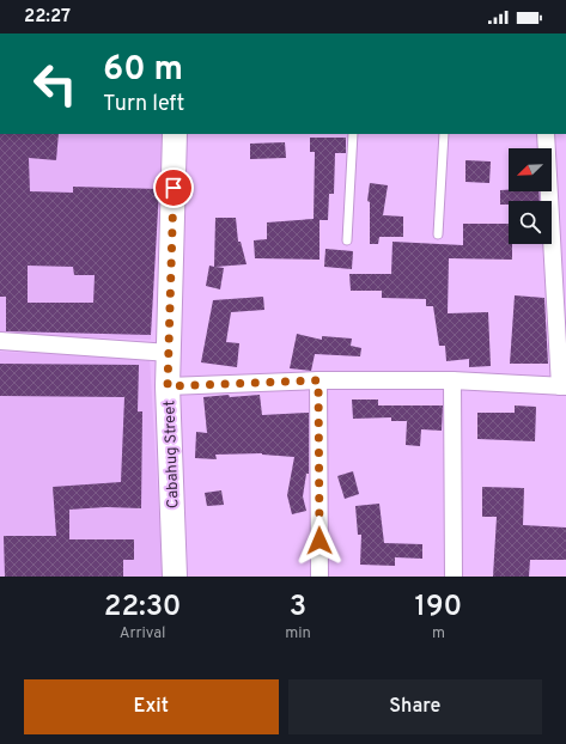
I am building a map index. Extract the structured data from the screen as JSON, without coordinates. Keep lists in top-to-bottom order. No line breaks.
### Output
{"streets":{"street":["Cabahug Street"]},"north":"bottom left","page":{"status":"22:27","turn":["60 m","Turn left"],"eta":["22:30","Arrival","3","min","190","m"],"buttons":["Exit","Share"]}}
